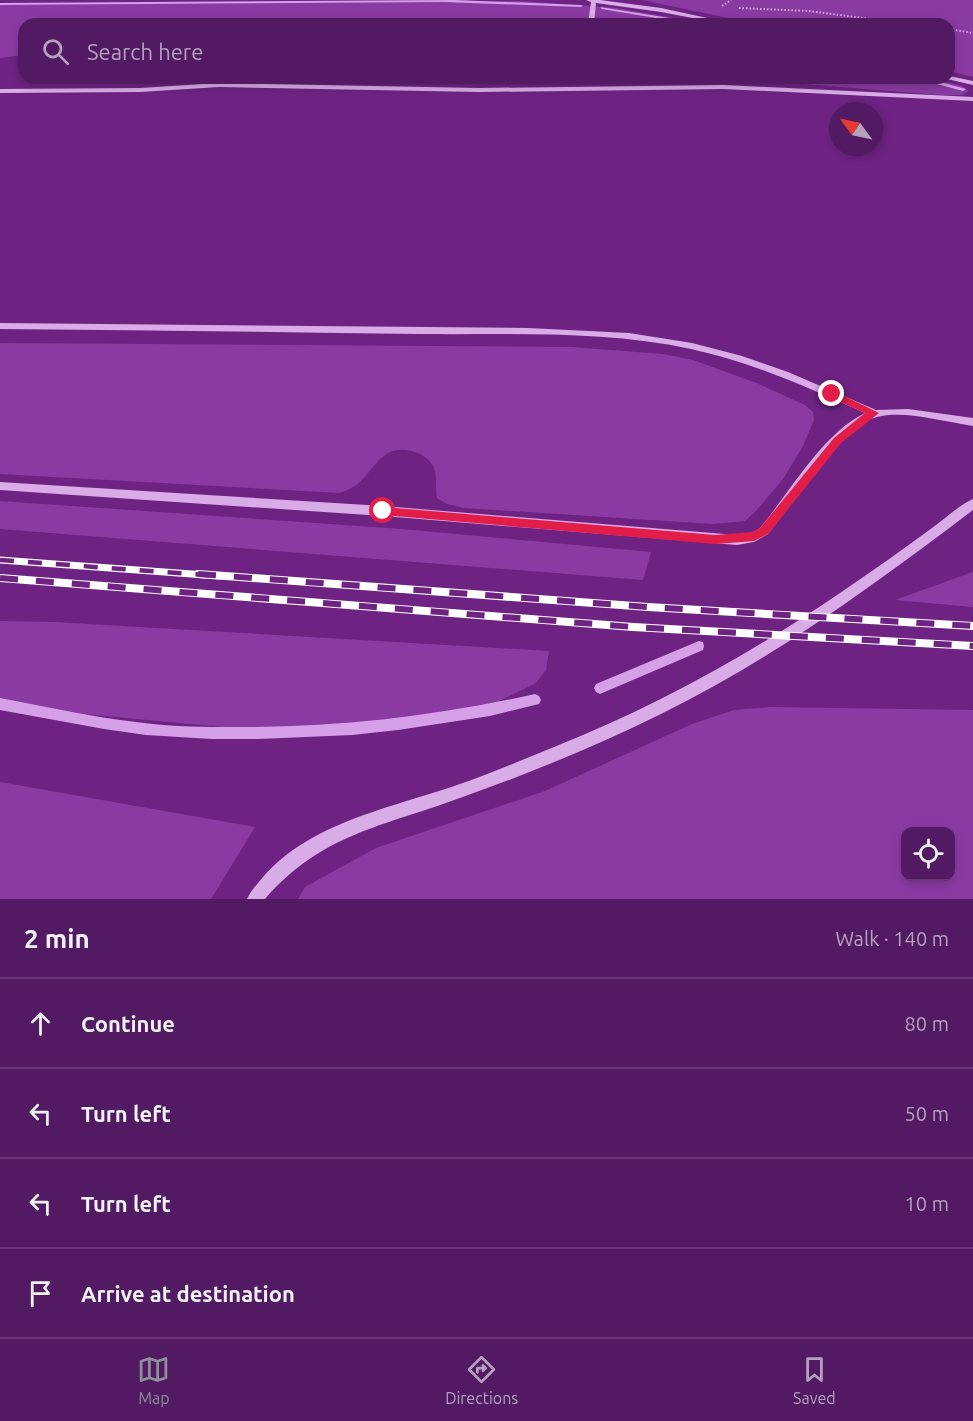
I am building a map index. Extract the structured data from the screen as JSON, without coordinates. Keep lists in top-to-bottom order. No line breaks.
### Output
{"north":"top left","page":{"search":"Search here","heading":["2 min","Walk · 140 m"],"list":[["Continue","80 m"],["Turn left","50 m"],["Turn left","10 m"],"Arrive at destination"],"nav":["Map","Directions","Saved"]}}
